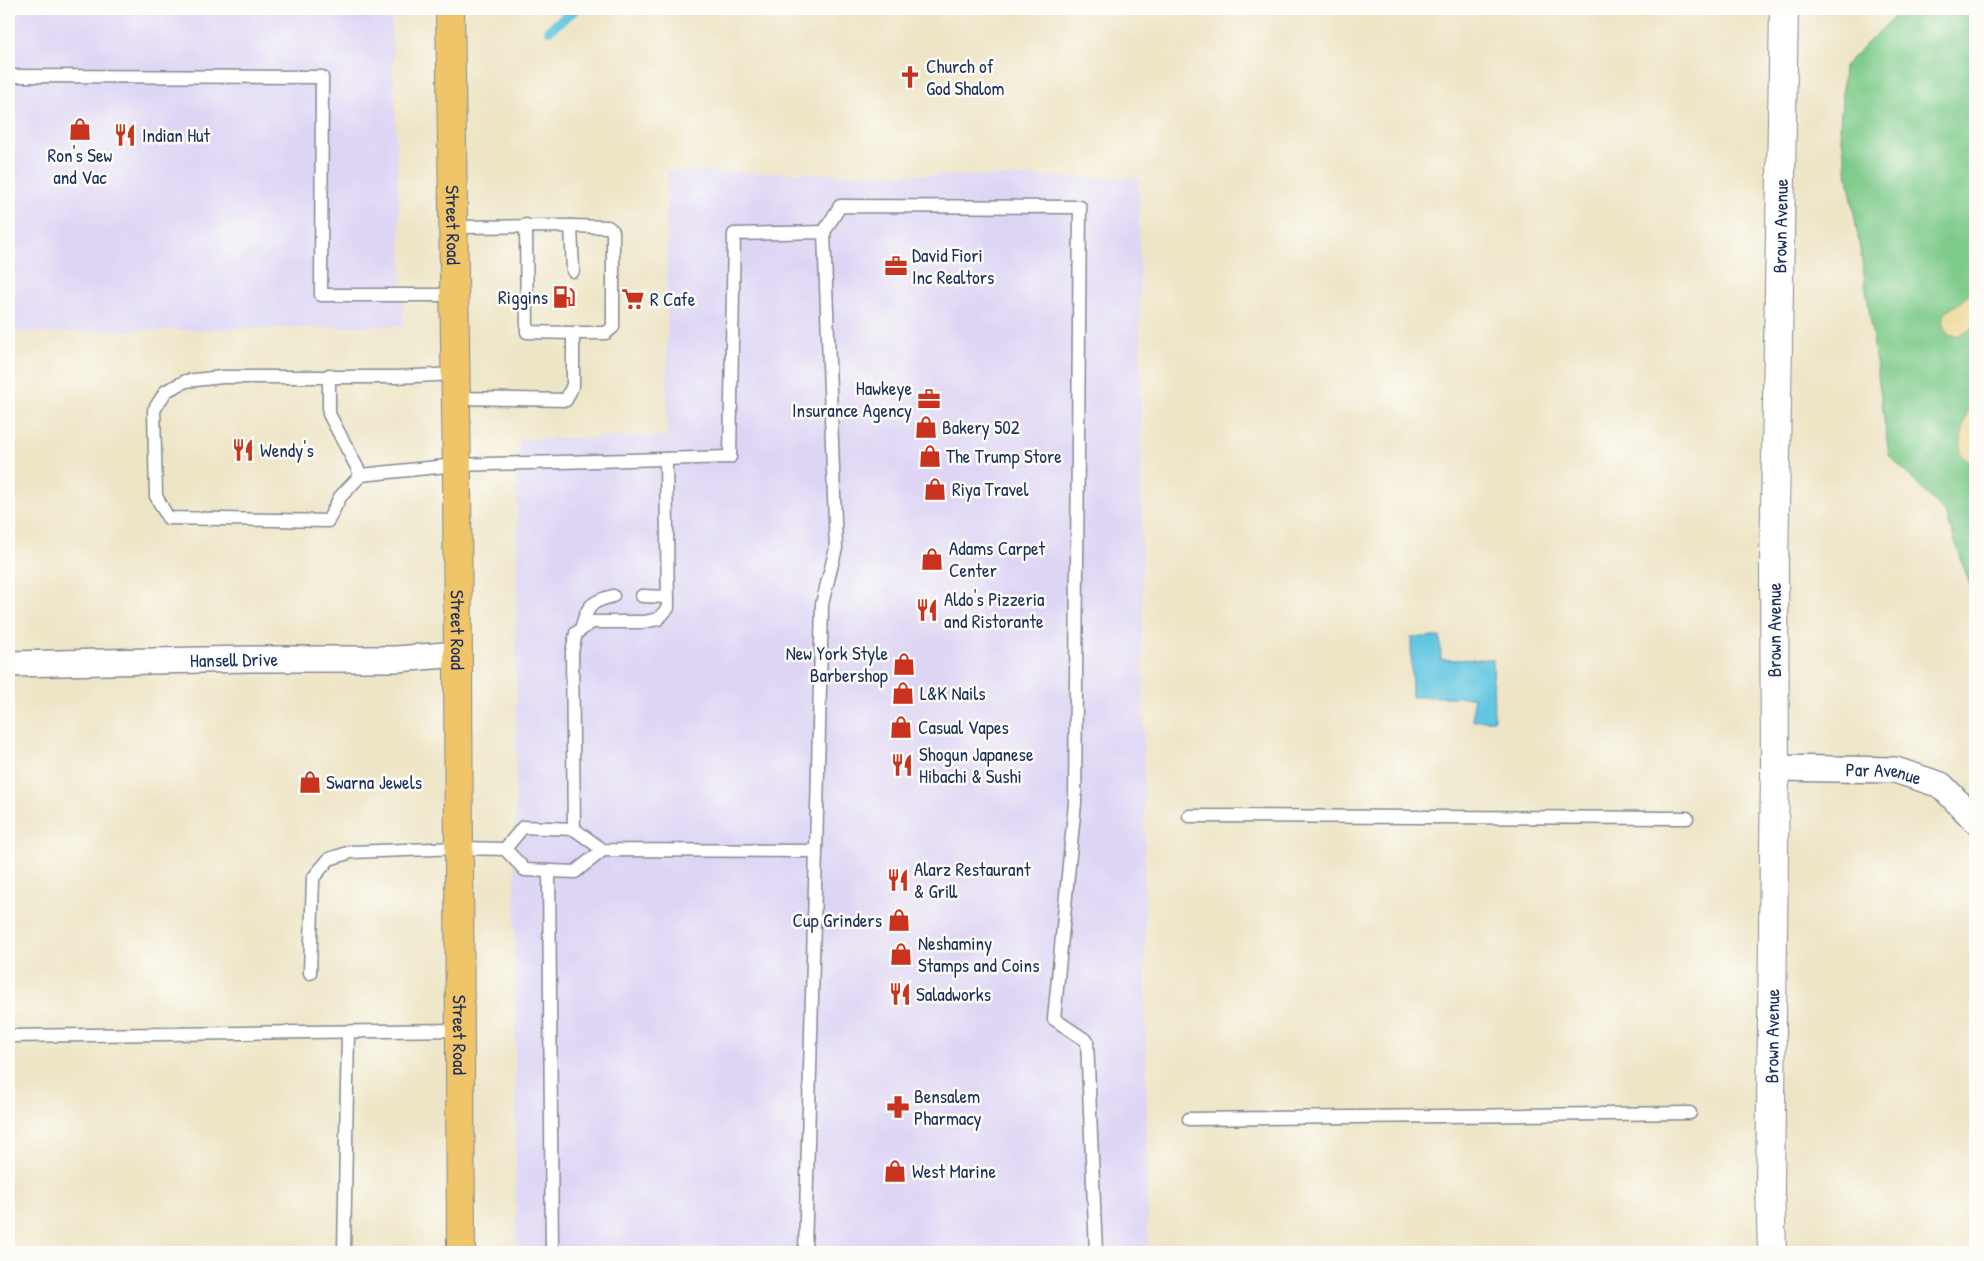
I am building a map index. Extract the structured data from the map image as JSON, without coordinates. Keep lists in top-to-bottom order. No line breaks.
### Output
{"streets":{"main road":["Street Road"],"street":["Brown Avenue","Hansell Drive","Par Avenue"]},"crossings":[["Street Road","Hansell Drive"],["Brown Avenue","Par Avenue"]],"places":{"church":["Church of God Shalom"],"shop":["Ron's Sew and Vac","Bakery 502","The Trump Store","Riya Travel","Adams Carpet Center","New York Style Barbershop","L&K Nails","Casual Vapes","Swarna Jewels","Cup Grinders","Neshaminy Stamps and Coins","West Marine"],"restaurant":["Indian Hut","Wendy's","Aldo's Pizzeria and Ristorante","Shogun Japanese Hibachi & Sushi","Alarz Restaurant & Grill","Saladworks"],"office":["David Fiori Inc Realtors","Hawkeye Insurance Agency"],"fuel station":["Riggins"],"supermarket":["R Cafe"],"pharmacy":["Bensalem Pharmacy"]}}
